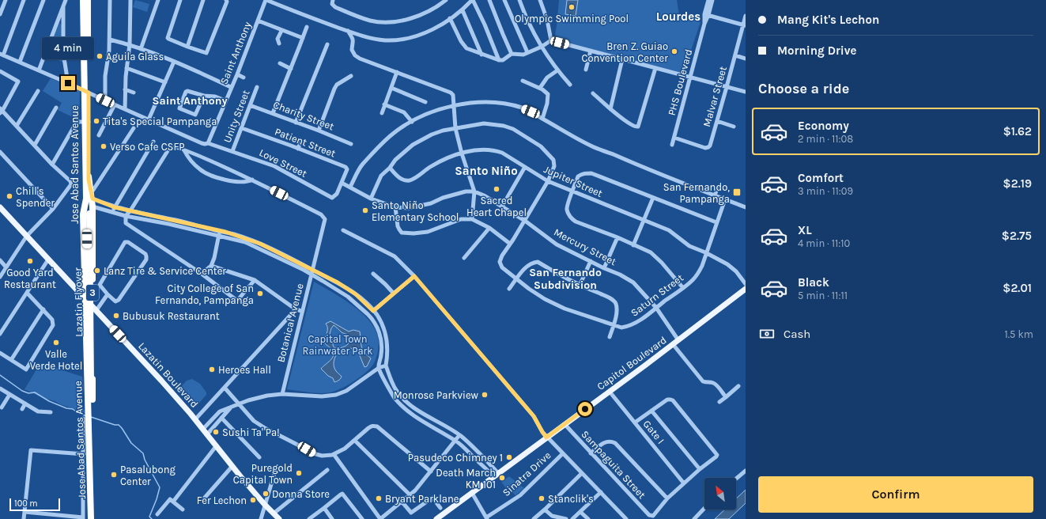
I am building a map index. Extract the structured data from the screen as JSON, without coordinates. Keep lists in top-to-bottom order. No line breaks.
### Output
{"streets":{"highway":["Jose Abad Santos Avenue","3","Lazatin Flyover"],"main road":["Capitol Boulevard","Lazatin Boulevard"],"street":["Saint Anthony","PHS Boulevard","Malvar Street","Charity Street","Unity Street","Patient Street","Love Street","Jupiter Street","Mercury Street","Saturn Street","Botanical Avenue","Gate I","Sampaguita Street","Sinatra Drive"]},"crossings":[["Saint Anthony","Love Street"],["PHS Boulevard","Malvar Street"],["Charity Street","Unity Street"],["Unity Street","Patient Street"],["Unity Street","Love Street"],["Patient Street","Love Street"],["Love Street","Jose Abad Santos Avenue"],["Jose Abad Santos Avenue","Lazatin Flyover"],["Jose Abad Santos Avenue","Lazatin Boulevard"],["Jupiter Street","Saturn Street"],["Mercury Street","Saturn Street"],["Mercury Street","Capitol Boulevard"],["Capitol Boulevard","Gate I"],["Capitol Boulevard","Sampaguita Street"]],"districts":["Lourdes","Saint Anthony","Santo Niño","San Fernando Subdivision"],"parks":["Capital Town Rainwater Park"],"places":{"other":["Olympic Swimming Pool","Bren Z. Guiao Convention Center","Aguila Glass","Tita's Special Pampanga","Verso Cafe CSFP","Sacred Heart Chapel","Chill's Spender","Santo Niño Elementary School","Good Yard Restaurant","Lanz Tire & Service Center","City College of San Fernando, Pampanga","Bubusuk Restaurant","Valle Verde Hotel","Heroes Hall","Monrose Parkview","Sushi Ta' Pa!","Pasudeco Chimney 1","Puregold Capital Town","Pasalubong Center","Death March KM 101","Donna Store","Bryant Parklane","Stanclik's","Fer Lechon"],"transit":["San Fernando, Pampanga"]},"scale_bar":"100 m","north":"top left","page":{"banner":["Mang Kit's Lechon","Morning Drive"],"bubble":"4 min","heading":"Choose a ride","list":[{"name":"Economy","note":"2 min · 11:08","value":"$1.62"},{"name":"Comfort","note":"3 min · 11:09","value":"$2.19"},{"name":"XL","note":"4 min · 11:10","value":"$2.75"},{"name":"Black","note":"5 min · 11:11","value":"$2.01"}],"pay":["Cash","1.5 km"],"buttons":"Confirm","scale":"100 m"}}
